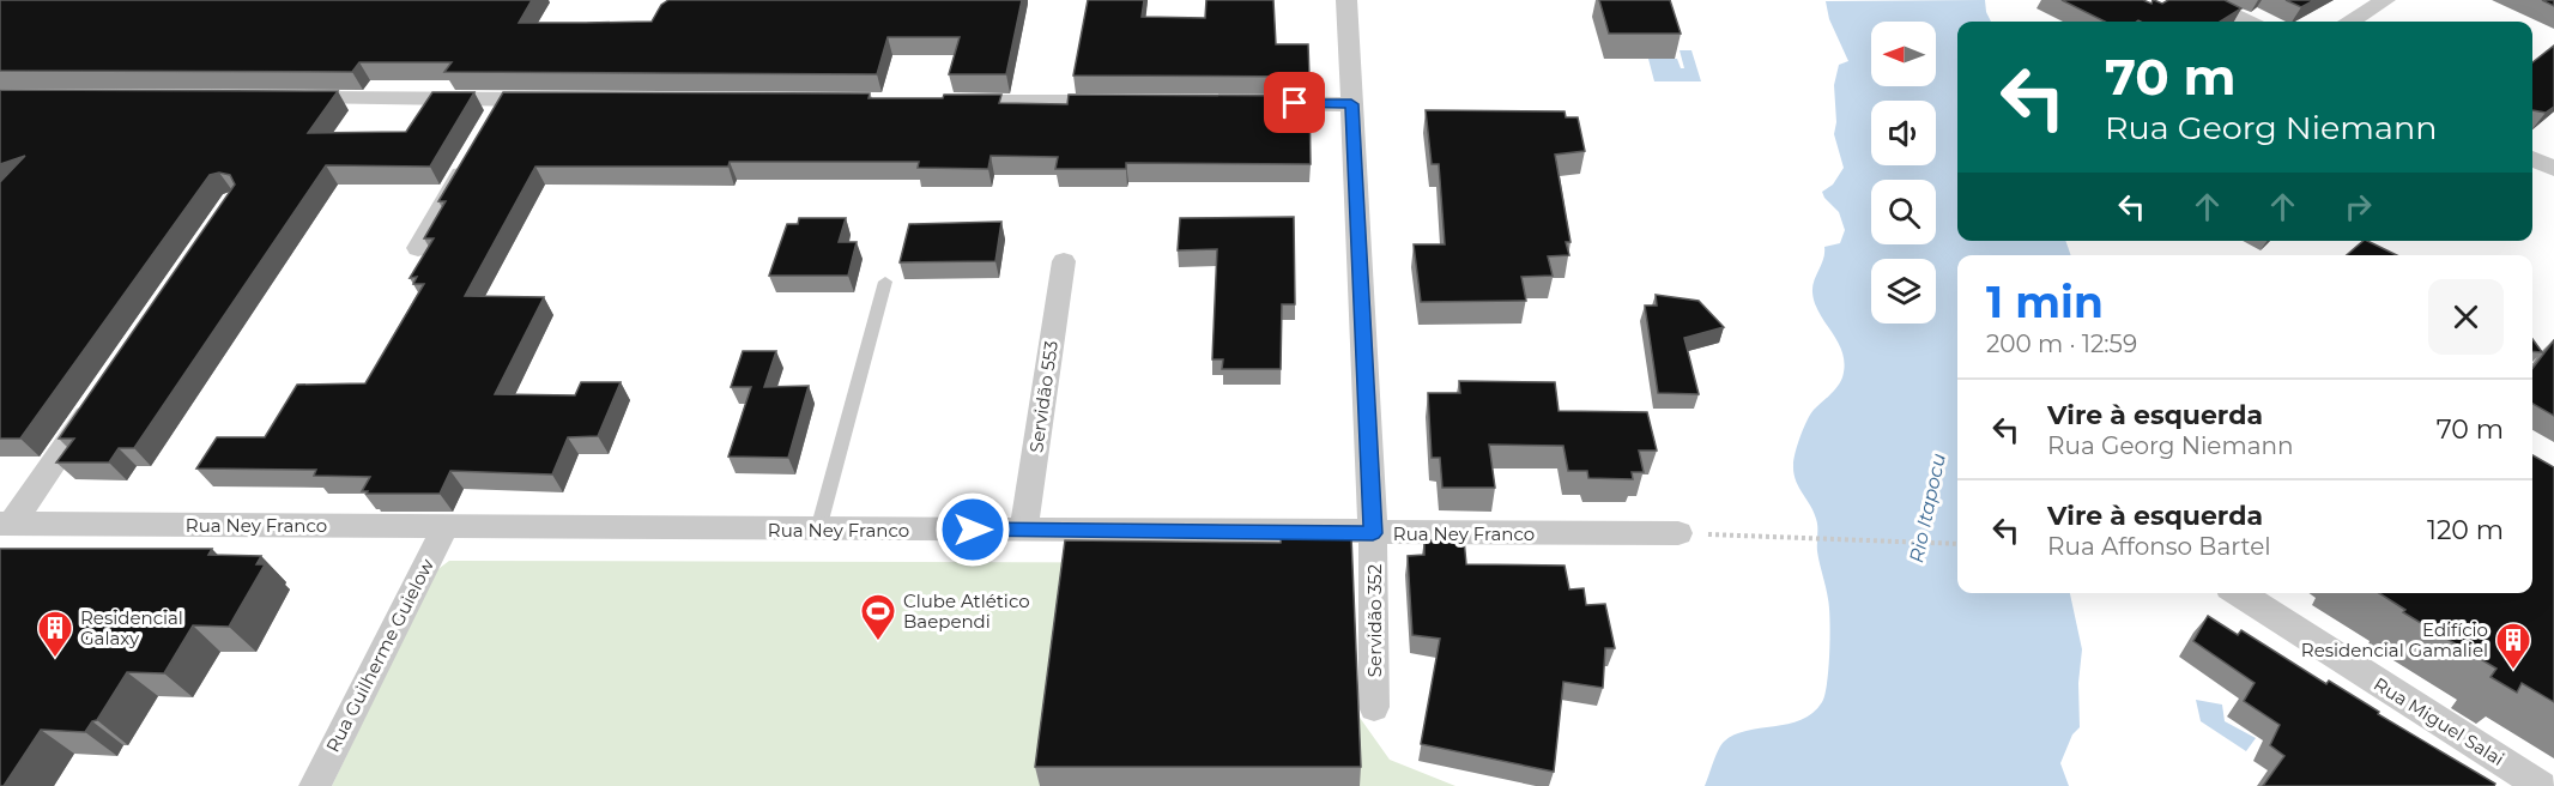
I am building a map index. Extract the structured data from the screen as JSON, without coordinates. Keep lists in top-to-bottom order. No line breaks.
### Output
{"streets":{"street":["Servidão 553","Rua Ney Franco","Servidão 352","Rua Guilherme Guielow","Rua Miguel Salai"]},"crossings":[["Servidão 553","Rua Ney Franco"],["Rua Ney Franco","Servidão 352"],["Rua Ney Franco","Rua Guilherme Guielow"]],"water":["Rio Itapocu"],"places":{"sports":["Clube Atlético Baependi"],"building":["Residencial Galaxy","Edifício Residencial Gamaliel"]},"north":"left","page":{"turn":["70 m","Rua Georg Niemann"],"heading":["1 min","200 m · 12:59"],"list":[{"name":"Vire à esquerda","note":"Rua Georg Niemann","value":"70 m"},{"name":"Vire à esquerda","note":"Rua Affonso Bartel","value":"120 m"}]}}
